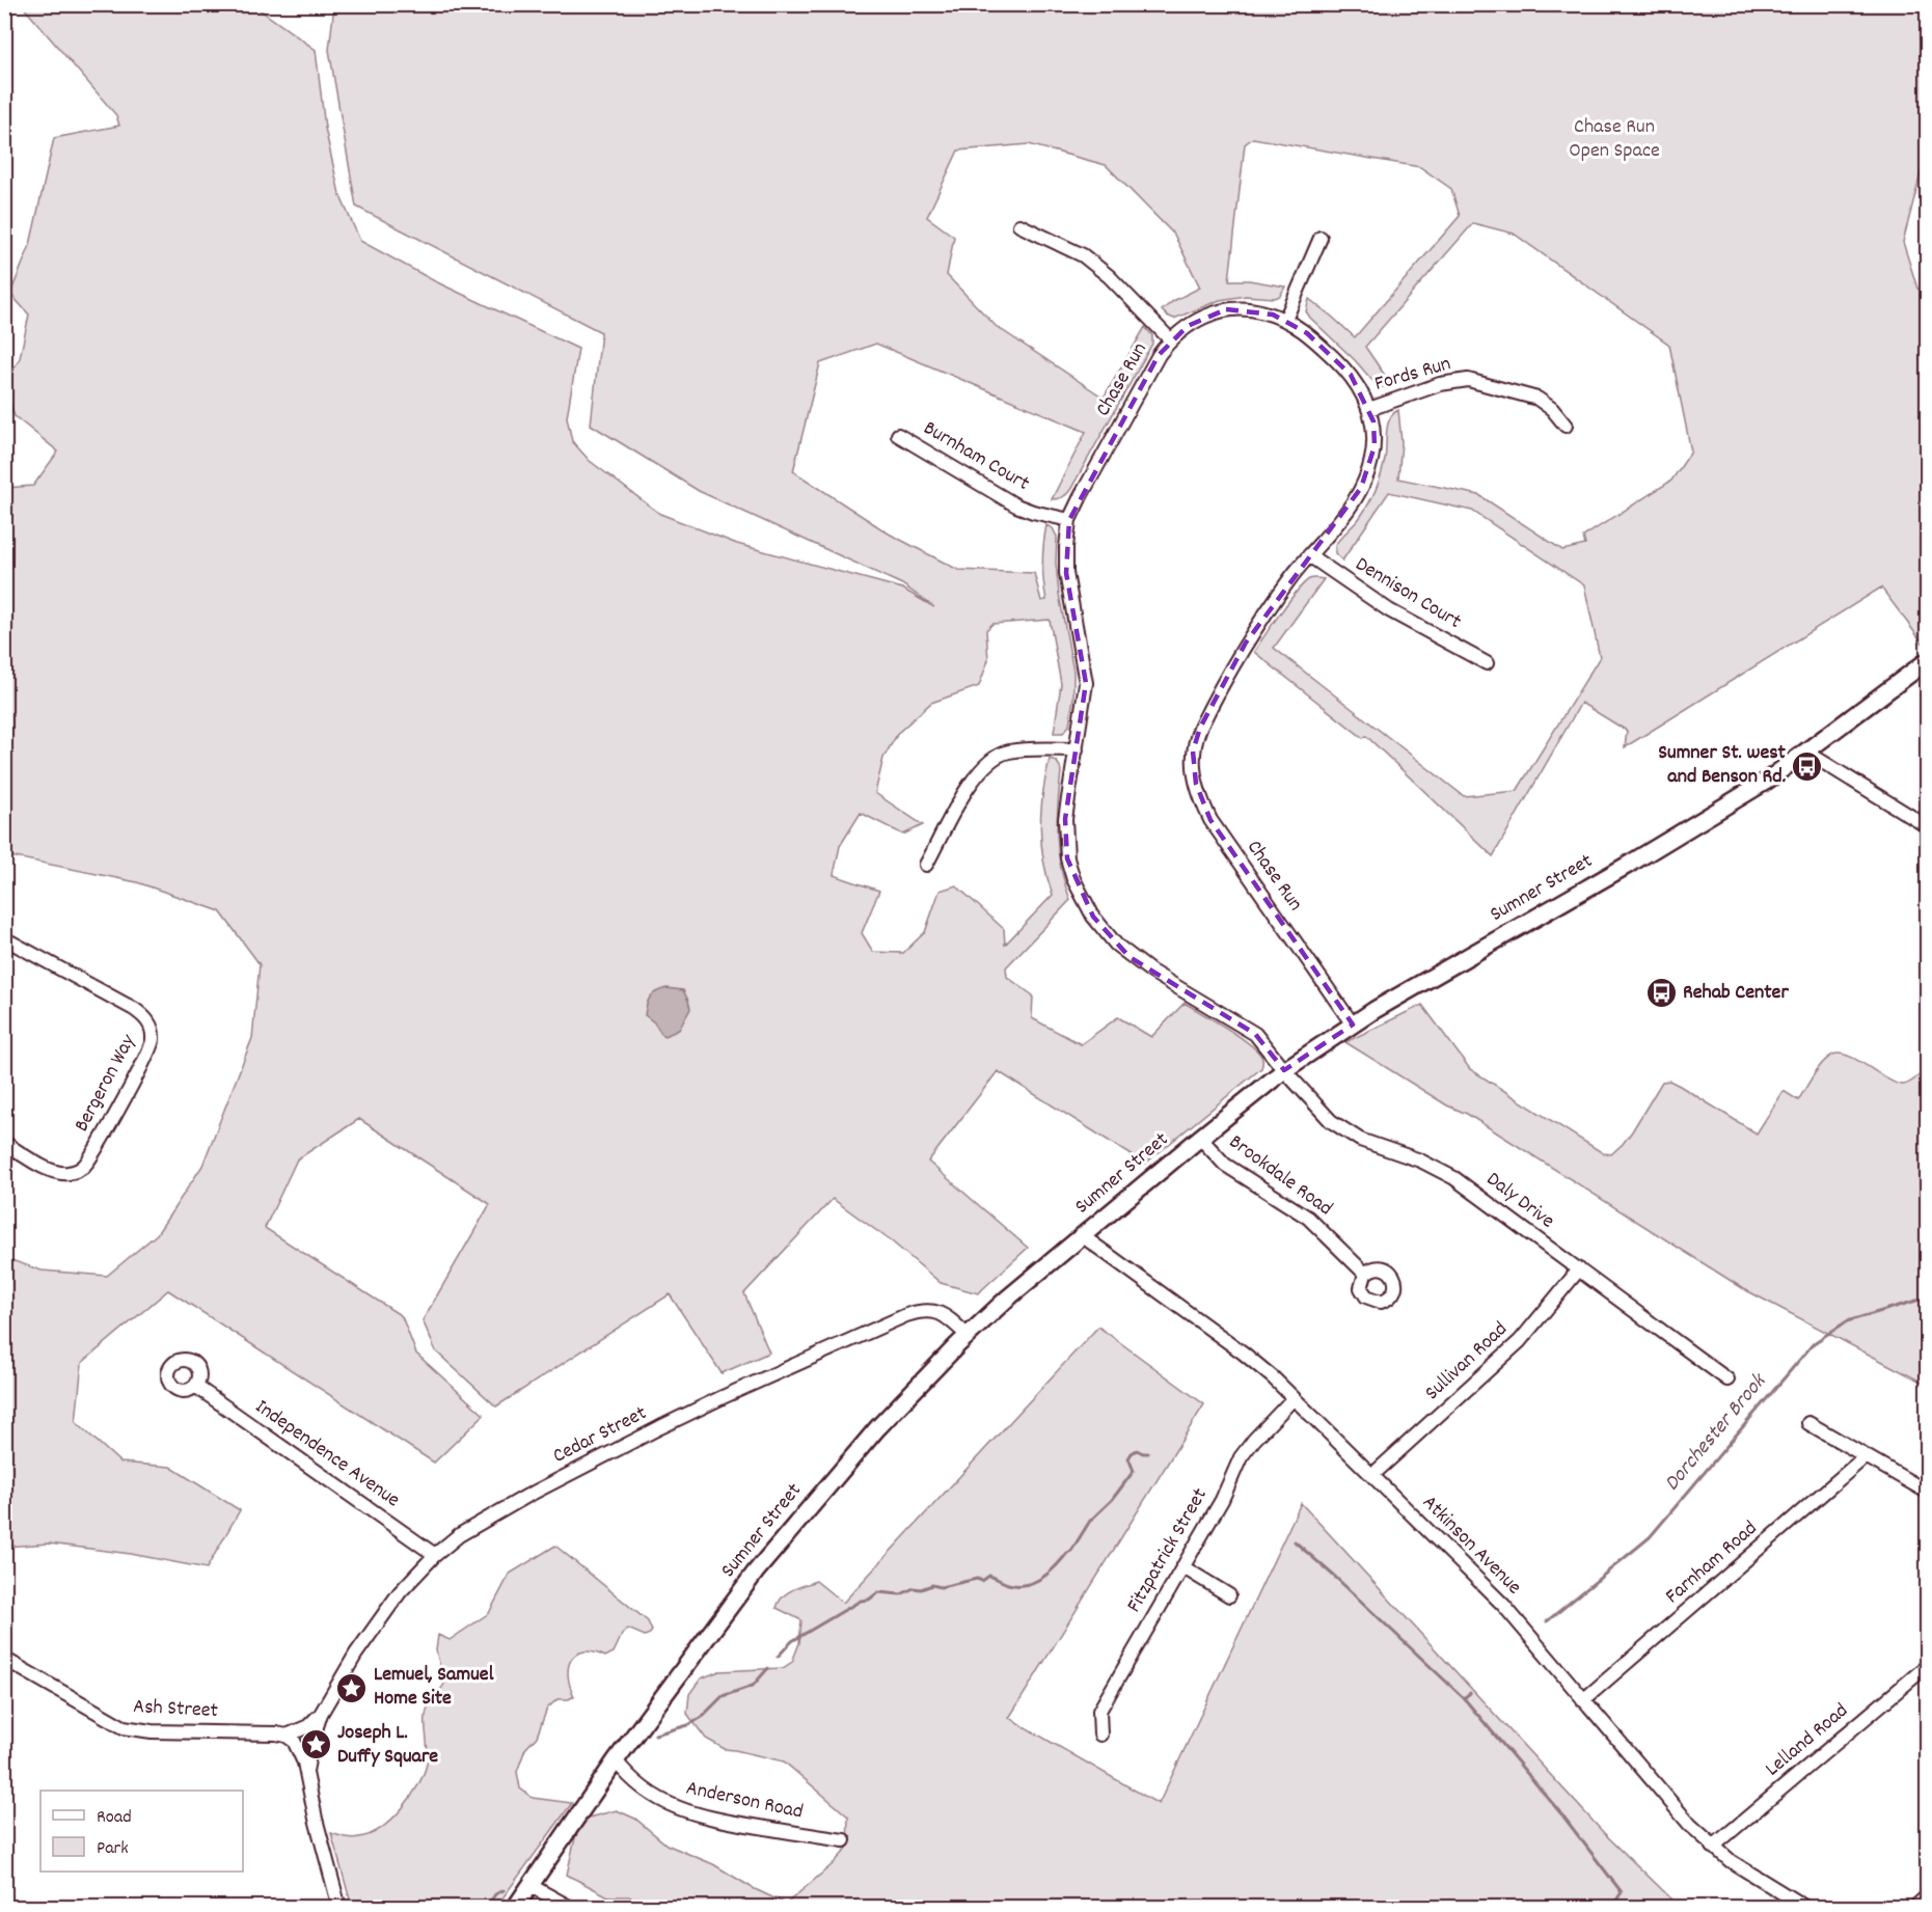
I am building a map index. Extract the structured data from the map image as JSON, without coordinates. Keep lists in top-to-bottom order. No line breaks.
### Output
{"streets":{"main road":["Sumner Street"],"street":["Fords Run","Chase Run","Burnham Court","Dennison Court","Bergeron Way","Brookdale Road","Daly Drive","Sullivan Road","Cedar Street","Independence Avenue","Atkinson Avenue","Fitzpatrick Street","Farnham Road","Ash Street","Lelland Road","Anderson Road"]},"crossings":[["Fords Run","Chase Run"],["Chase Run","Burnham Court"],["Chase Run","Dennison Court"],["Chase Run","Sumner Street"],["Chase Run","Daly Drive"],["Sumner Street","Brookdale Road"],["Sumner Street","Daly Drive"],["Sumner Street","Cedar Street"],["Sumner Street","Atkinson Avenue"],["Sumner Street","Anderson Road"],["Daly Drive","Sullivan Road"],["Sullivan Road","Atkinson Avenue"],["Cedar Street","Independence Avenue"],["Cedar Street","Ash Street"],["Atkinson Avenue","Fitzpatrick Street"],["Atkinson Avenue","Farnham Road"],["Atkinson Avenue","Lelland Road"]],"water":["Dorchester Brook"],"parks":["Chase Run Open Space"],"places":{"bus stop":["Sumner St. west and Benson Rd.","Rehab Center"],"place":["Lemuel, Samuel Home Site","Joseph L. Duffy Square"]},"legend":["Road","Park"]}
